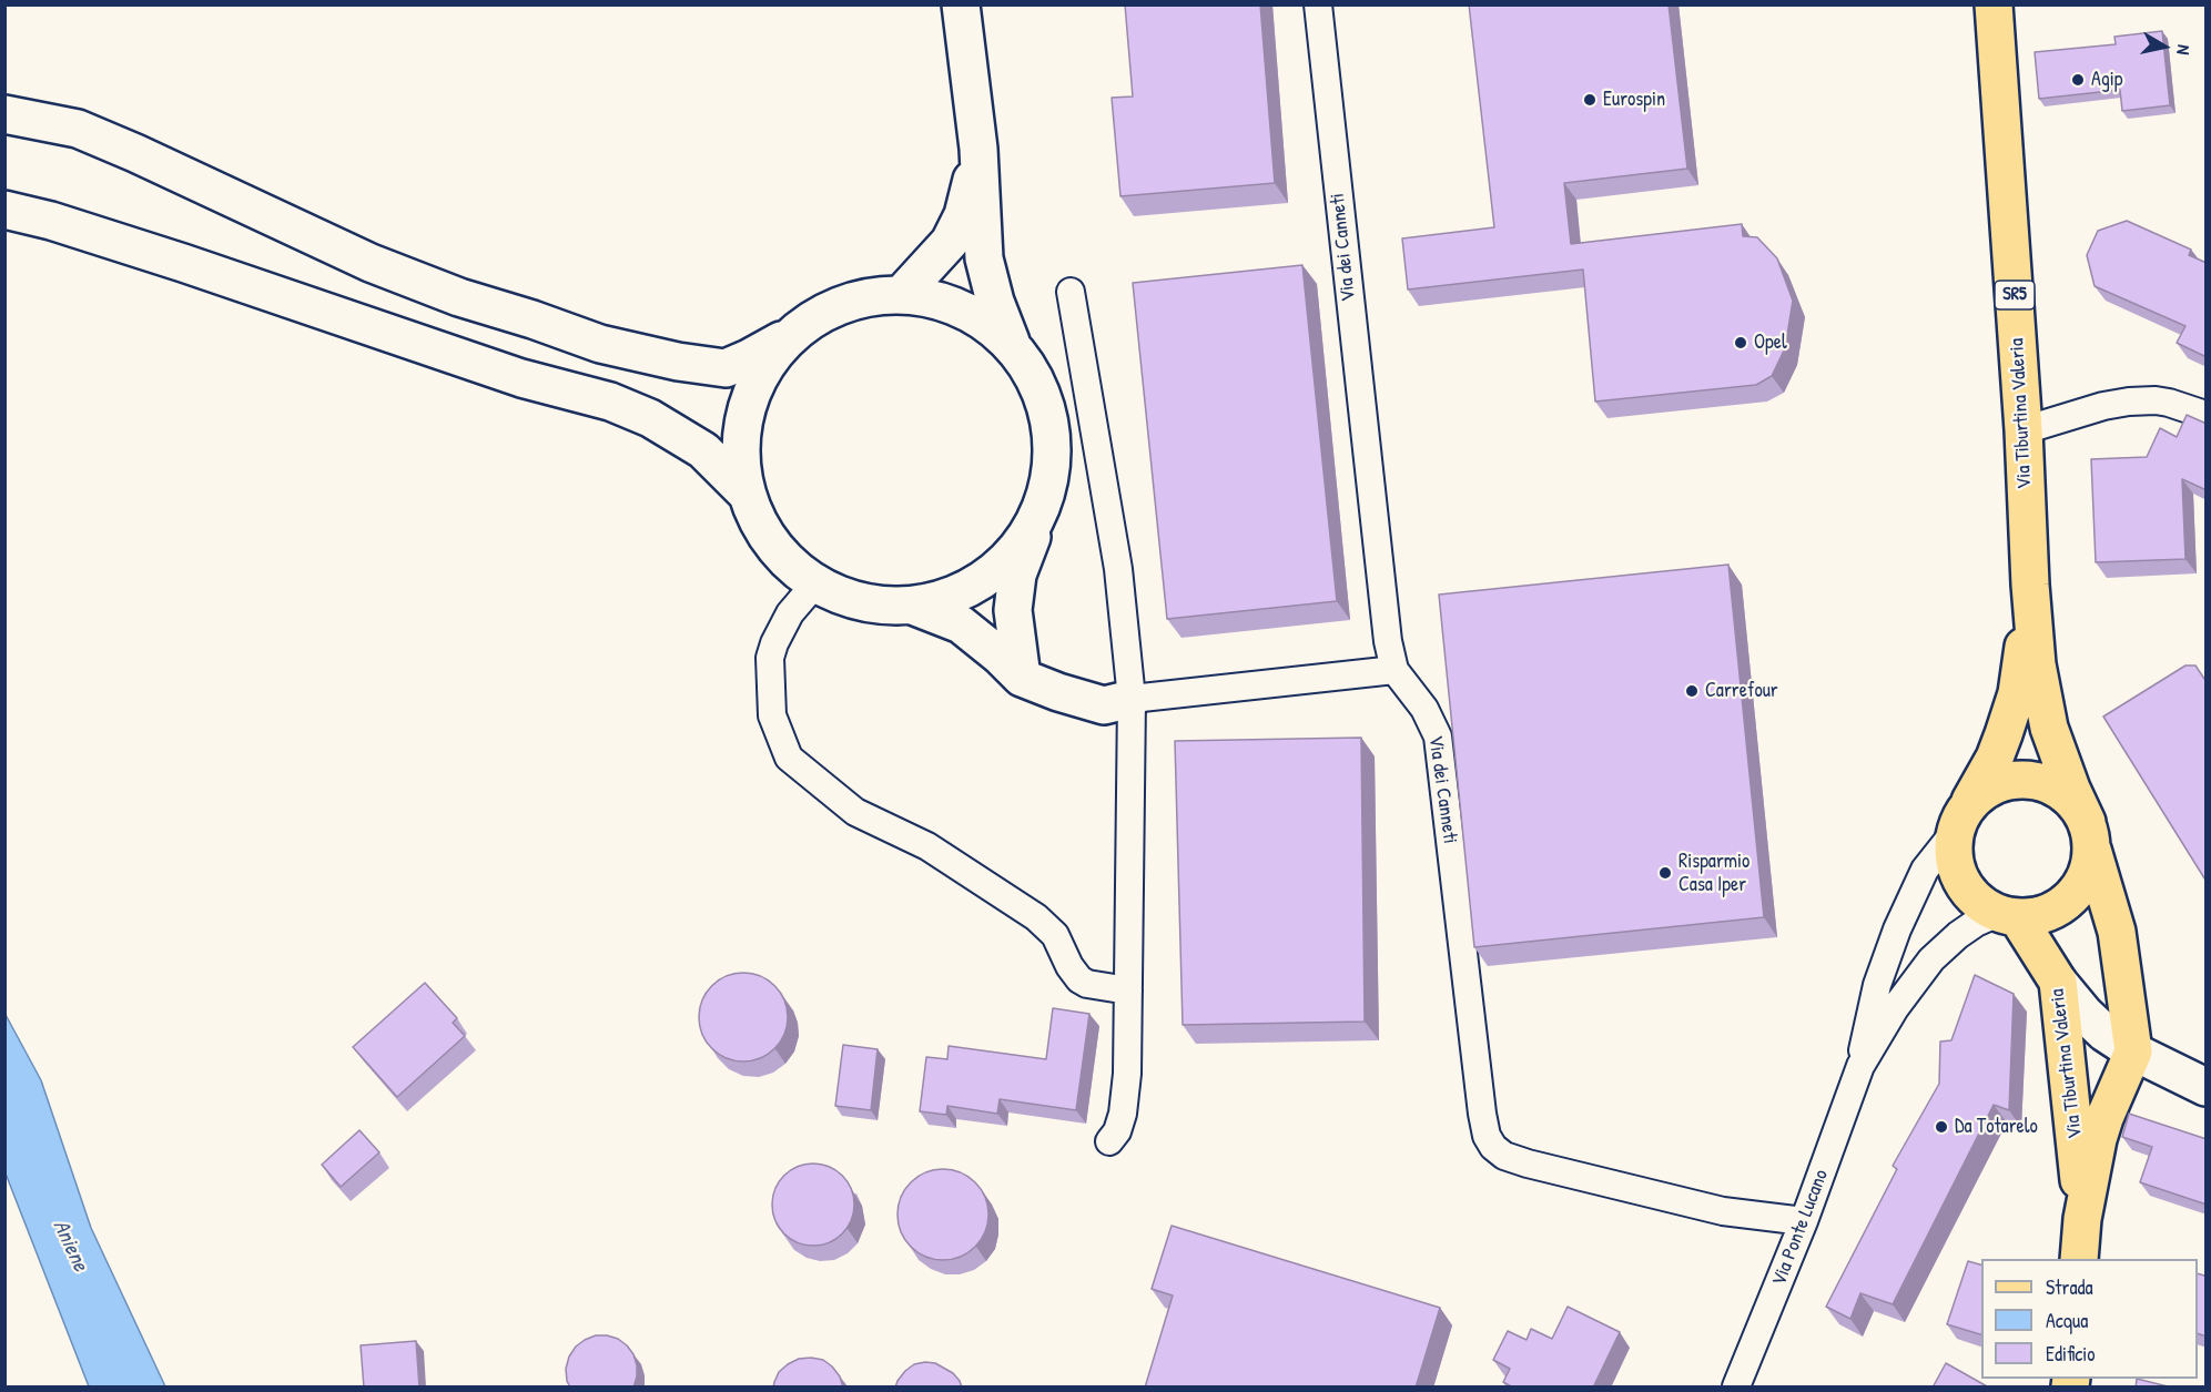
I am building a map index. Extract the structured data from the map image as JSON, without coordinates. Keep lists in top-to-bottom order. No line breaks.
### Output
{"streets":{"main road":["SR5","Via Tiburtina Valeria"],"street":["Via dei Canneti","Via Ponte Lucano"]},"crossings":[["Via dei Canneti","Via Ponte Lucano"],["Via Tiburtina Valeria","Via Ponte Lucano"]],"water":["Aniene"],"places":["Agip","Eurospin","Opel","Carrefour","Risparmio Casa Iper","Da Totarelo"],"legend":["Strada","Acqua","Edificio"],"north":"right"}
